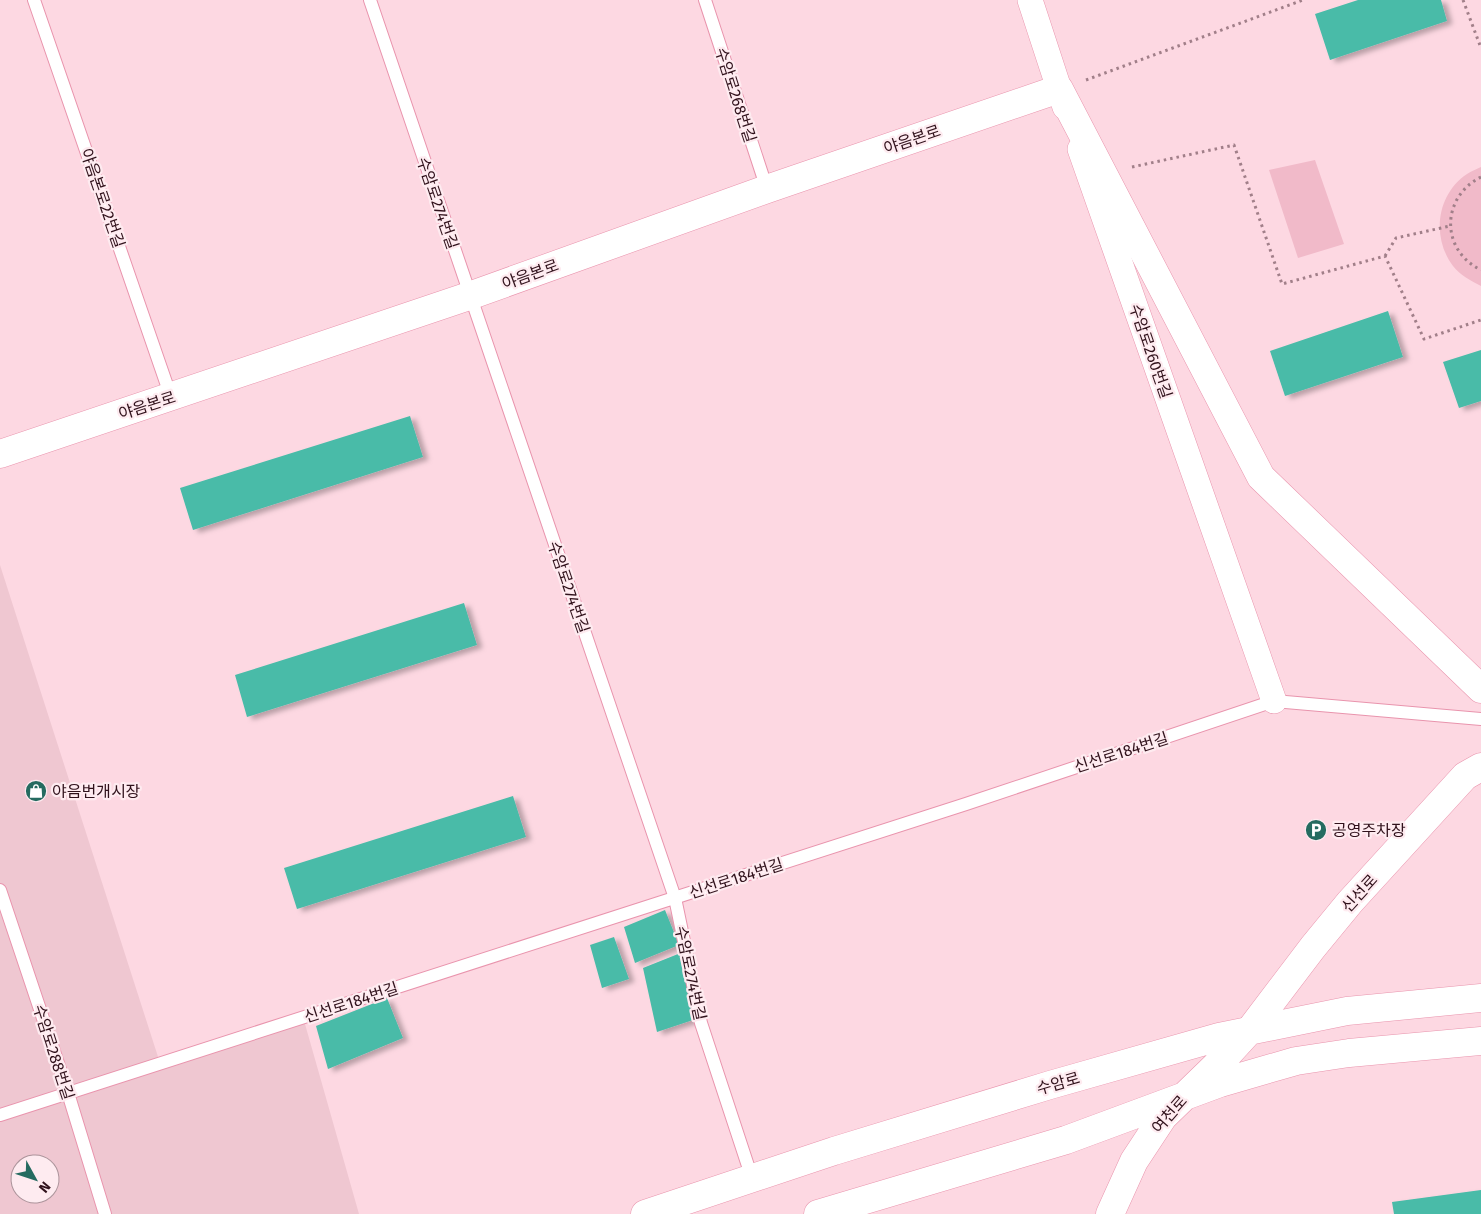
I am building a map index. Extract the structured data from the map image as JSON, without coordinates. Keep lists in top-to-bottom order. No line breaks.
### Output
{"streets":{"street":["야음본로","수암로260번길","신선로","수암로","여천로"],"lane":["수암로268번길","야음본로22번길","수암로274번길","신선로184번길","수암로288번길"]},"crossings":[["수암로268번길","야음본로"],["야음본로","야음본로22번길"],["야음본로","수암로274번길"],["야음본로","수암로260번길"],["수암로274번길","신선로184번길"],["수암로274번길","수암로"],["수암로260번길","신선로184번길"],["신선로184번길","수암로288번길"],["신선로","수암로"],["신선로","여천로"],["수암로","여천로"]],"places":{"shop":["야음번개시장"],"parking":["공영주차장"]},"north":"bottom right"}
